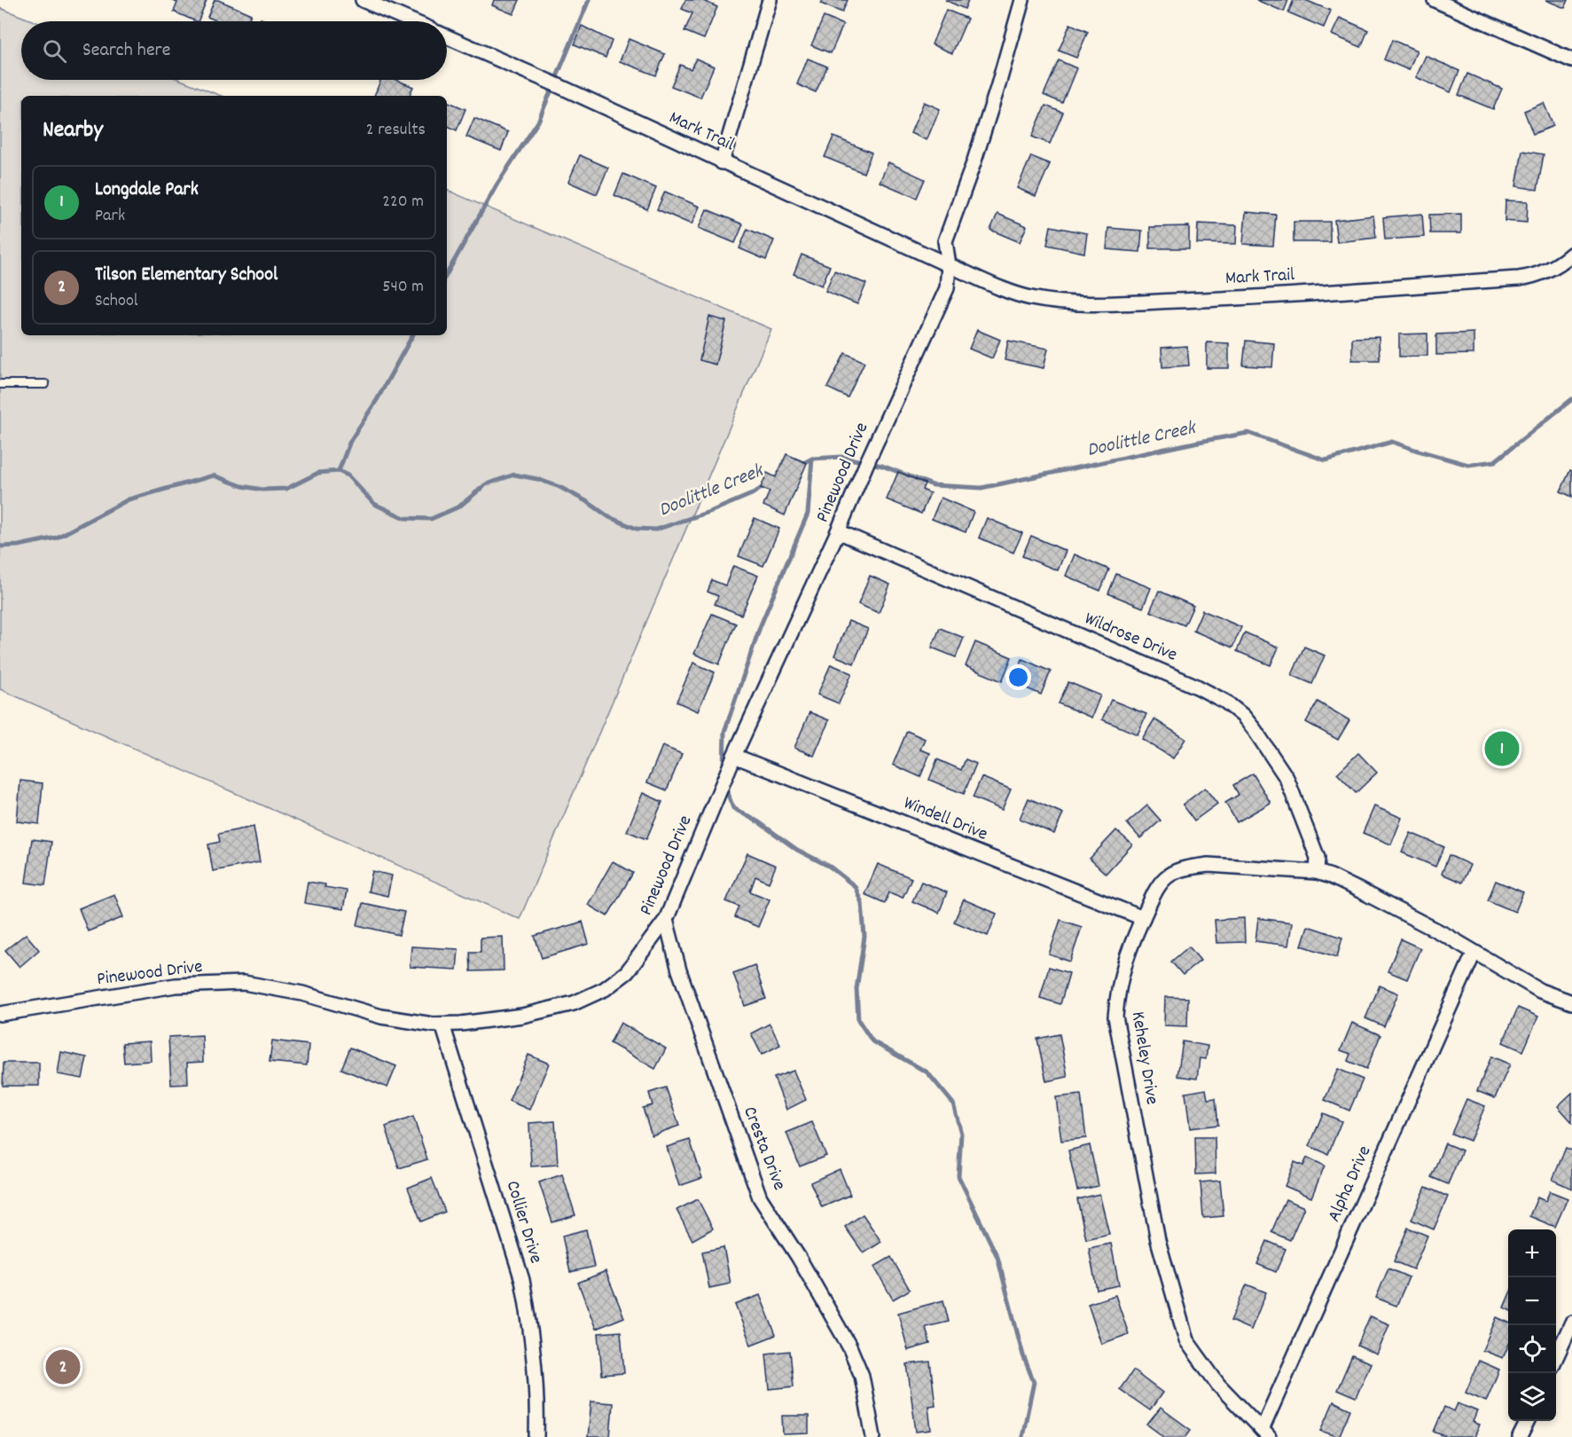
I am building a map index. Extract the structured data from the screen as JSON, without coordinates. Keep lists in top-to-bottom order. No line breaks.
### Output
{"streets":{"street":["Mark Trail","Pinewood Drive","Wildrose Drive","Windell Drive","Keheley Drive","Cresta Drive","Alpha Drive","Collier Drive"]},"crossings":[["Mark Trail","Pinewood Drive"],["Pinewood Drive","Wildrose Drive"],["Pinewood Drive","Windell Drive"],["Pinewood Drive","Cresta Drive"],["Pinewood Drive","Collier Drive"],["Wildrose Drive","Keheley Drive"],["Windell Drive","Keheley Drive"],["Keheley Drive","Alpha Drive"]],"water":["Doolittle Creek"],"page":{"search":"Search here","heading":["Nearby","2 results"],"list":[{"mark":"1","name":"Longdale Park","note":"Park","value":"220 m"},{"mark":"2","name":"Tilson Elementary School","note":"School","value":"540 m"}],"pins":["1","2"],"map_buttons":["+","−"]}}
